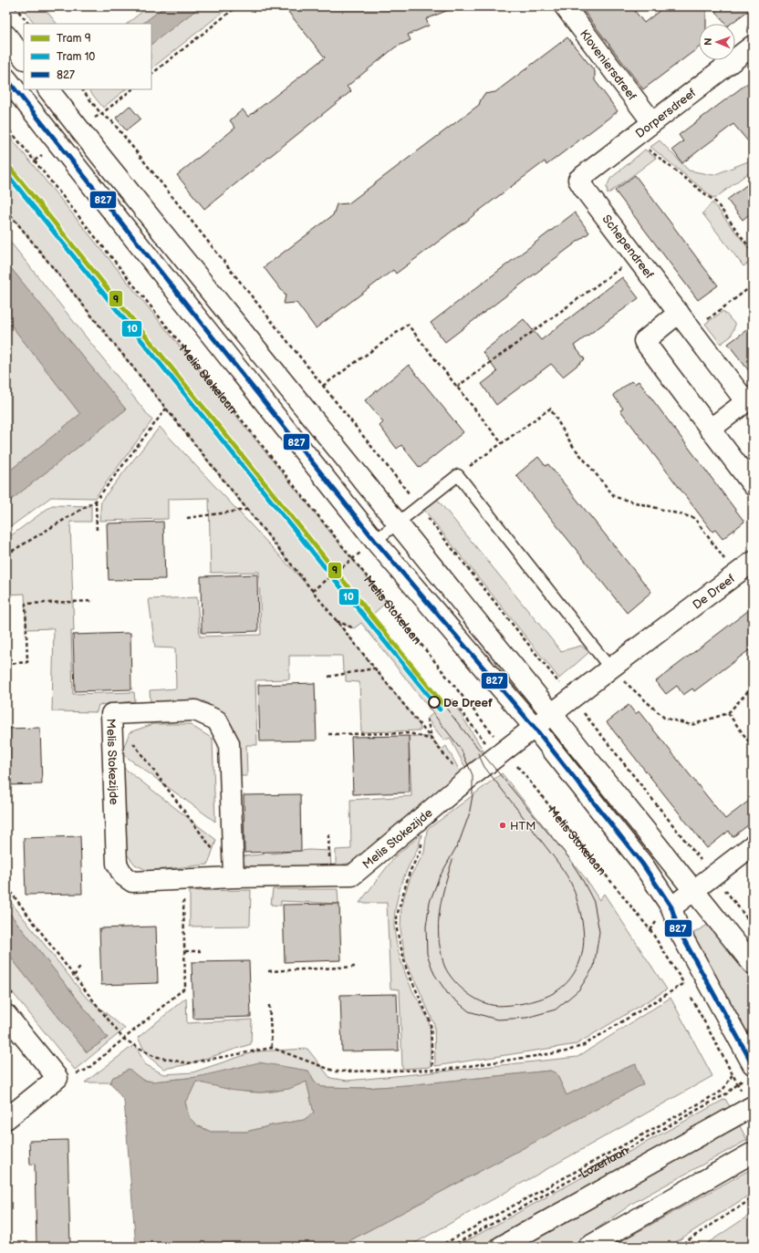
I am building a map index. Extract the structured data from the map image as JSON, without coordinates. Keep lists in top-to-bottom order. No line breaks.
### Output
{"streets":{"street":["Kloveniersdreef","Dorpersdreef","Schependreef","De Dreef","Melis Stokezijde","Lozerlaan"],"path":["Melis Stokelaan"]},"crossings":[["Kloveniersdreef","Dorpersdreef"],["Dorpersdreef","Schependreef"],["Melis Stokelaan","Melis Stokezijde"],["De Dreef","Melis Stokezijde"]],"places":["De Dreef","HTM"],"lines":["transit line 827","tram line 9","tram line 10"],"legend":["Tram 9","Tram 10","827"],"north":"left"}
